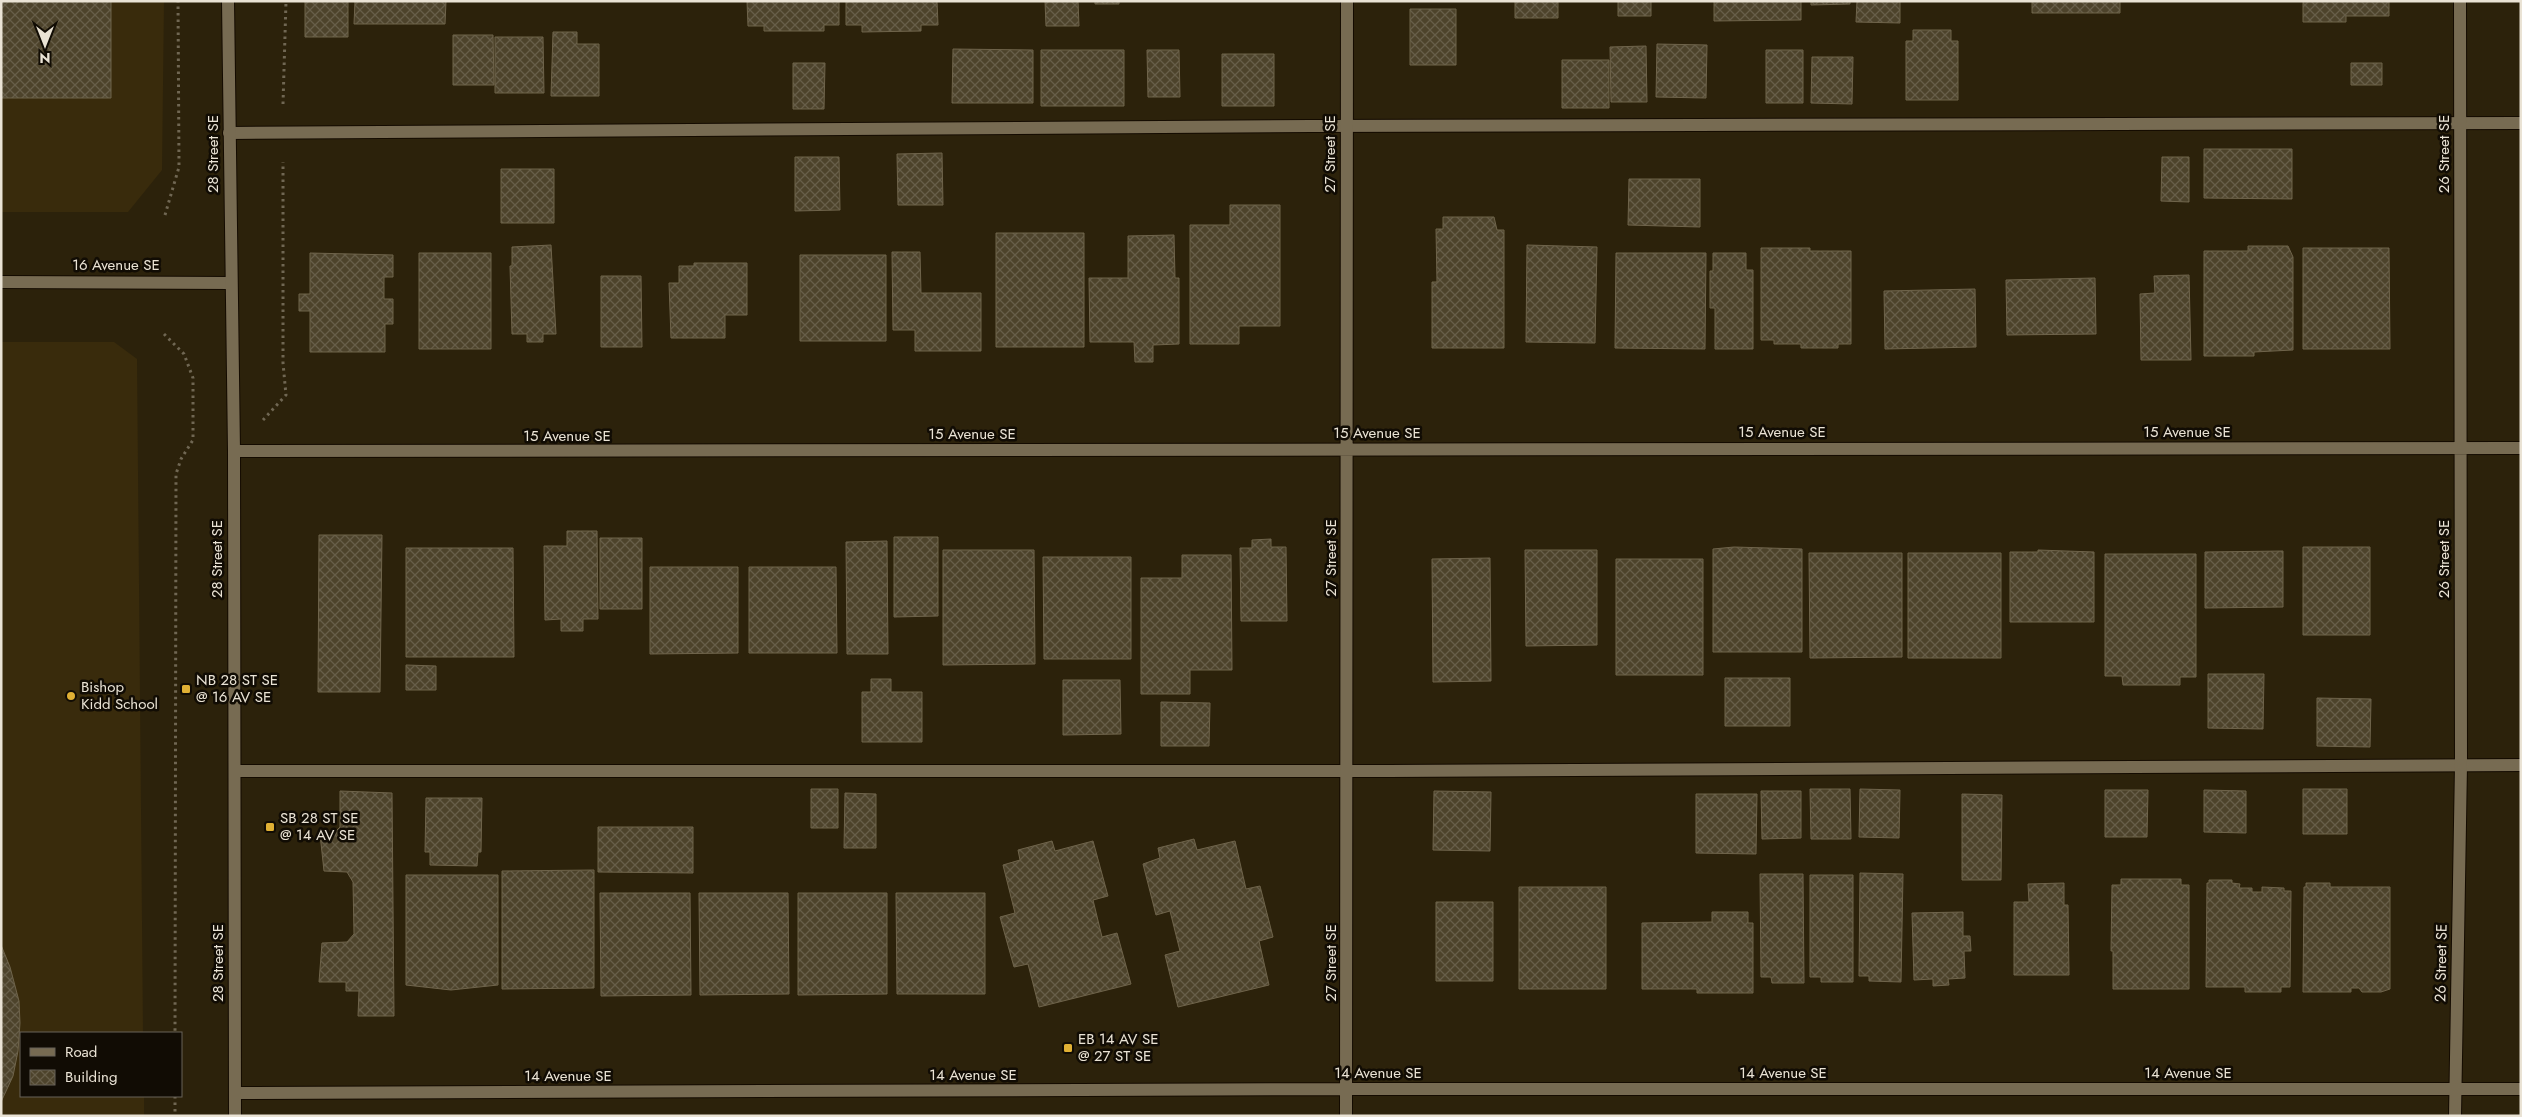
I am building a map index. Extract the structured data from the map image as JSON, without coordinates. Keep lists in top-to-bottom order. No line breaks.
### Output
{"streets":{"street":["28 Street SE","27 Street SE","26 Street SE","16 Avenue SE","15 Avenue SE","14 Avenue SE"]},"crossings":[["28 Street SE","16 Avenue SE"],["28 Street SE","15 Avenue SE"],["28 Street SE","14 Avenue SE"],["27 Street SE","15 Avenue SE"],["27 Street SE","14 Avenue SE"],["26 Street SE","15 Avenue SE"],["26 Street SE","14 Avenue SE"]],"places":{"transit":["NB 28 ST SE @ 16 AV SE","SB 28 ST SE @ 14 AV SE","EB 14 AV SE @ 27 ST SE"],"other":["Bishop Kidd School"]},"legend":["Road","Building"],"north":"bottom"}
